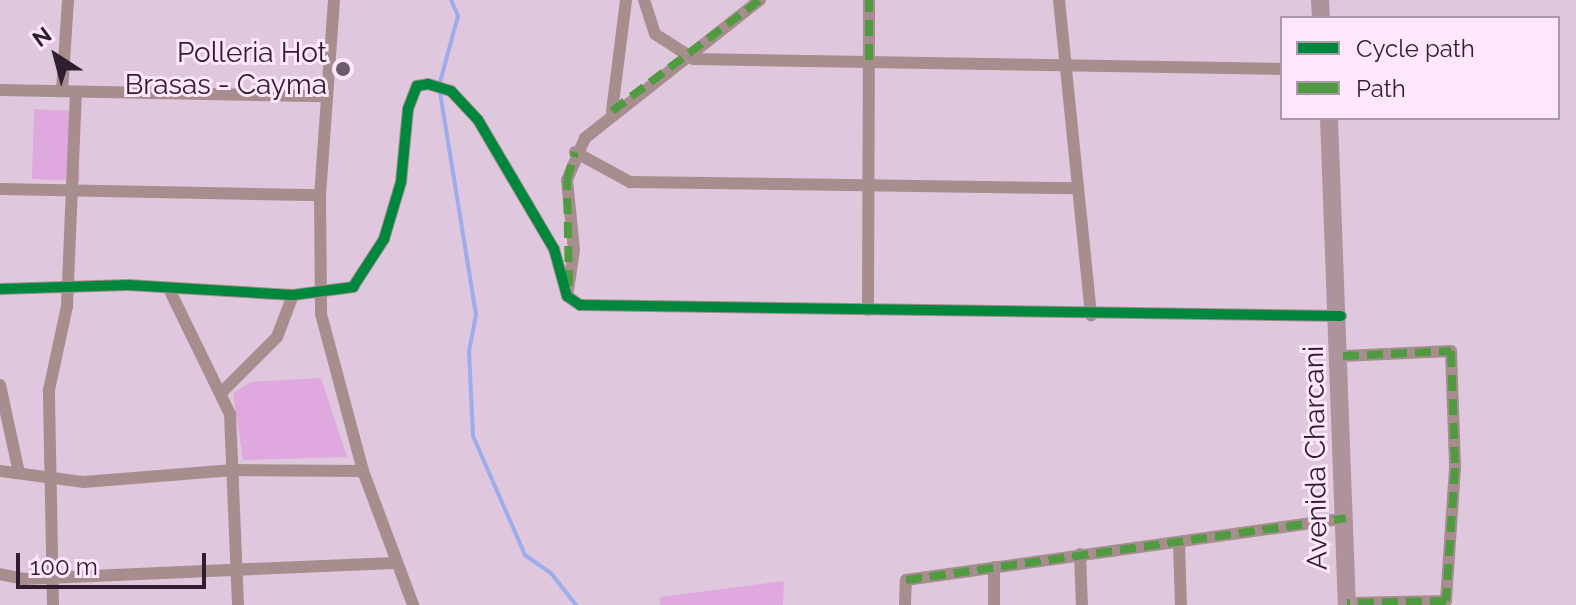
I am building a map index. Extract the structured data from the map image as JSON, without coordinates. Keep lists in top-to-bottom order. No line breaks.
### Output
{"streets":{"main road":["Avenida Charcani"]},"places":["Polleria Hot Brasas - Cayma"],"legend":["Cycle path","Path"],"scale_bar":"100 m","north":"top left"}
